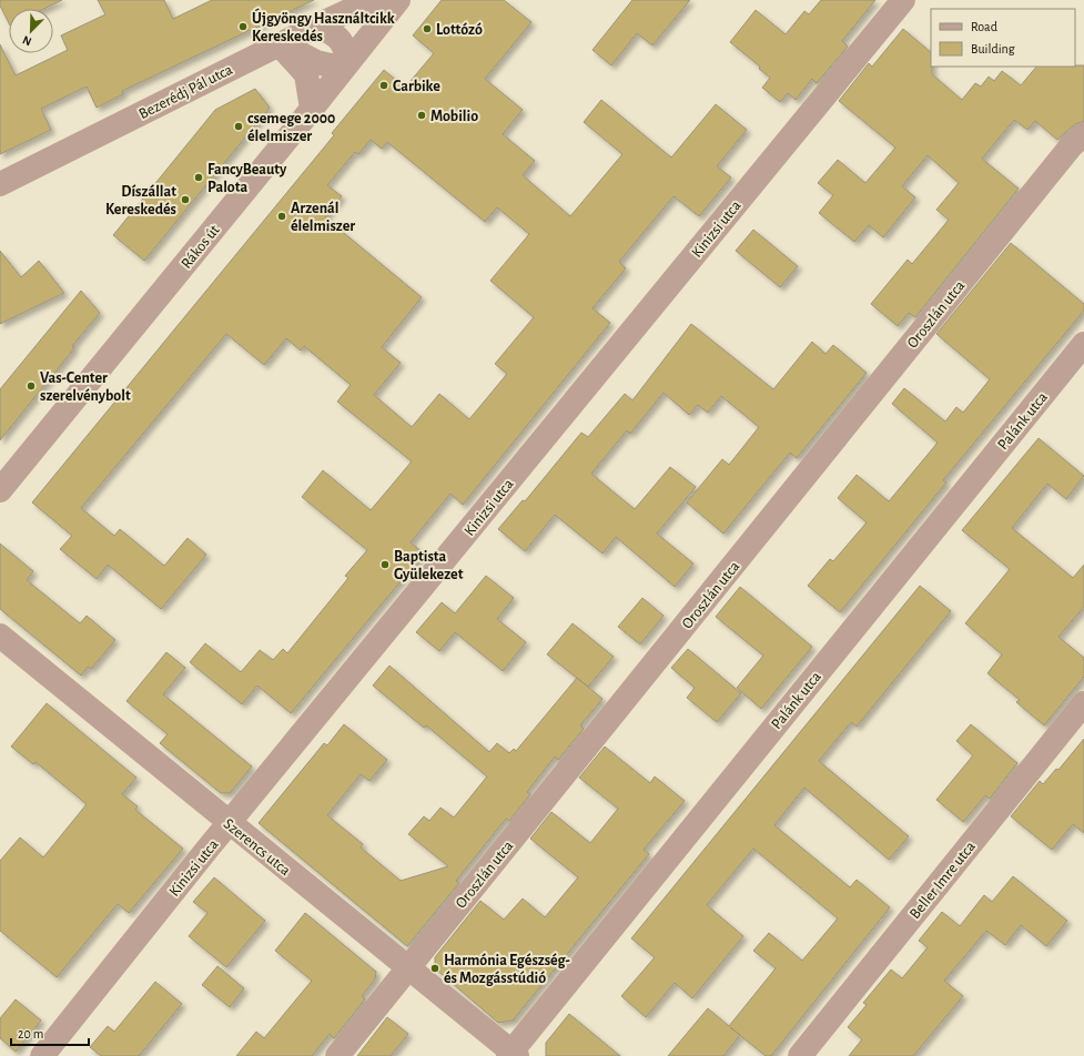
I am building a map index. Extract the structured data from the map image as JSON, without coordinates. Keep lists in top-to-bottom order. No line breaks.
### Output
{"streets":{"street":["Bezerédj Pál utca","Kinizsi utca","Rákos út","Oroszlán utca","Palánk utca","Szerencs utca","Beller Imre utca"]},"crossings":[["Kinizsi utca","Szerencs utca"],["Oroszlán utca","Szerencs utca"],["Palánk utca","Szerencs utca"]],"places":["Újgyöngy Használtcikk Kereskedés","Lottózó","Carbike","Mobilio","csemege 2000 élelmiszer","FancyBeauty Palota","Díszállat Kereskedés","Arzenál élelmiszer","Vas-Center szerelvénybolt","Baptista Gyülekezet","Harmónia Egészség- és Mozgásstúdió"],"legend":["Road","Building"],"scale_bar":"20 m","north":"bottom left"}
